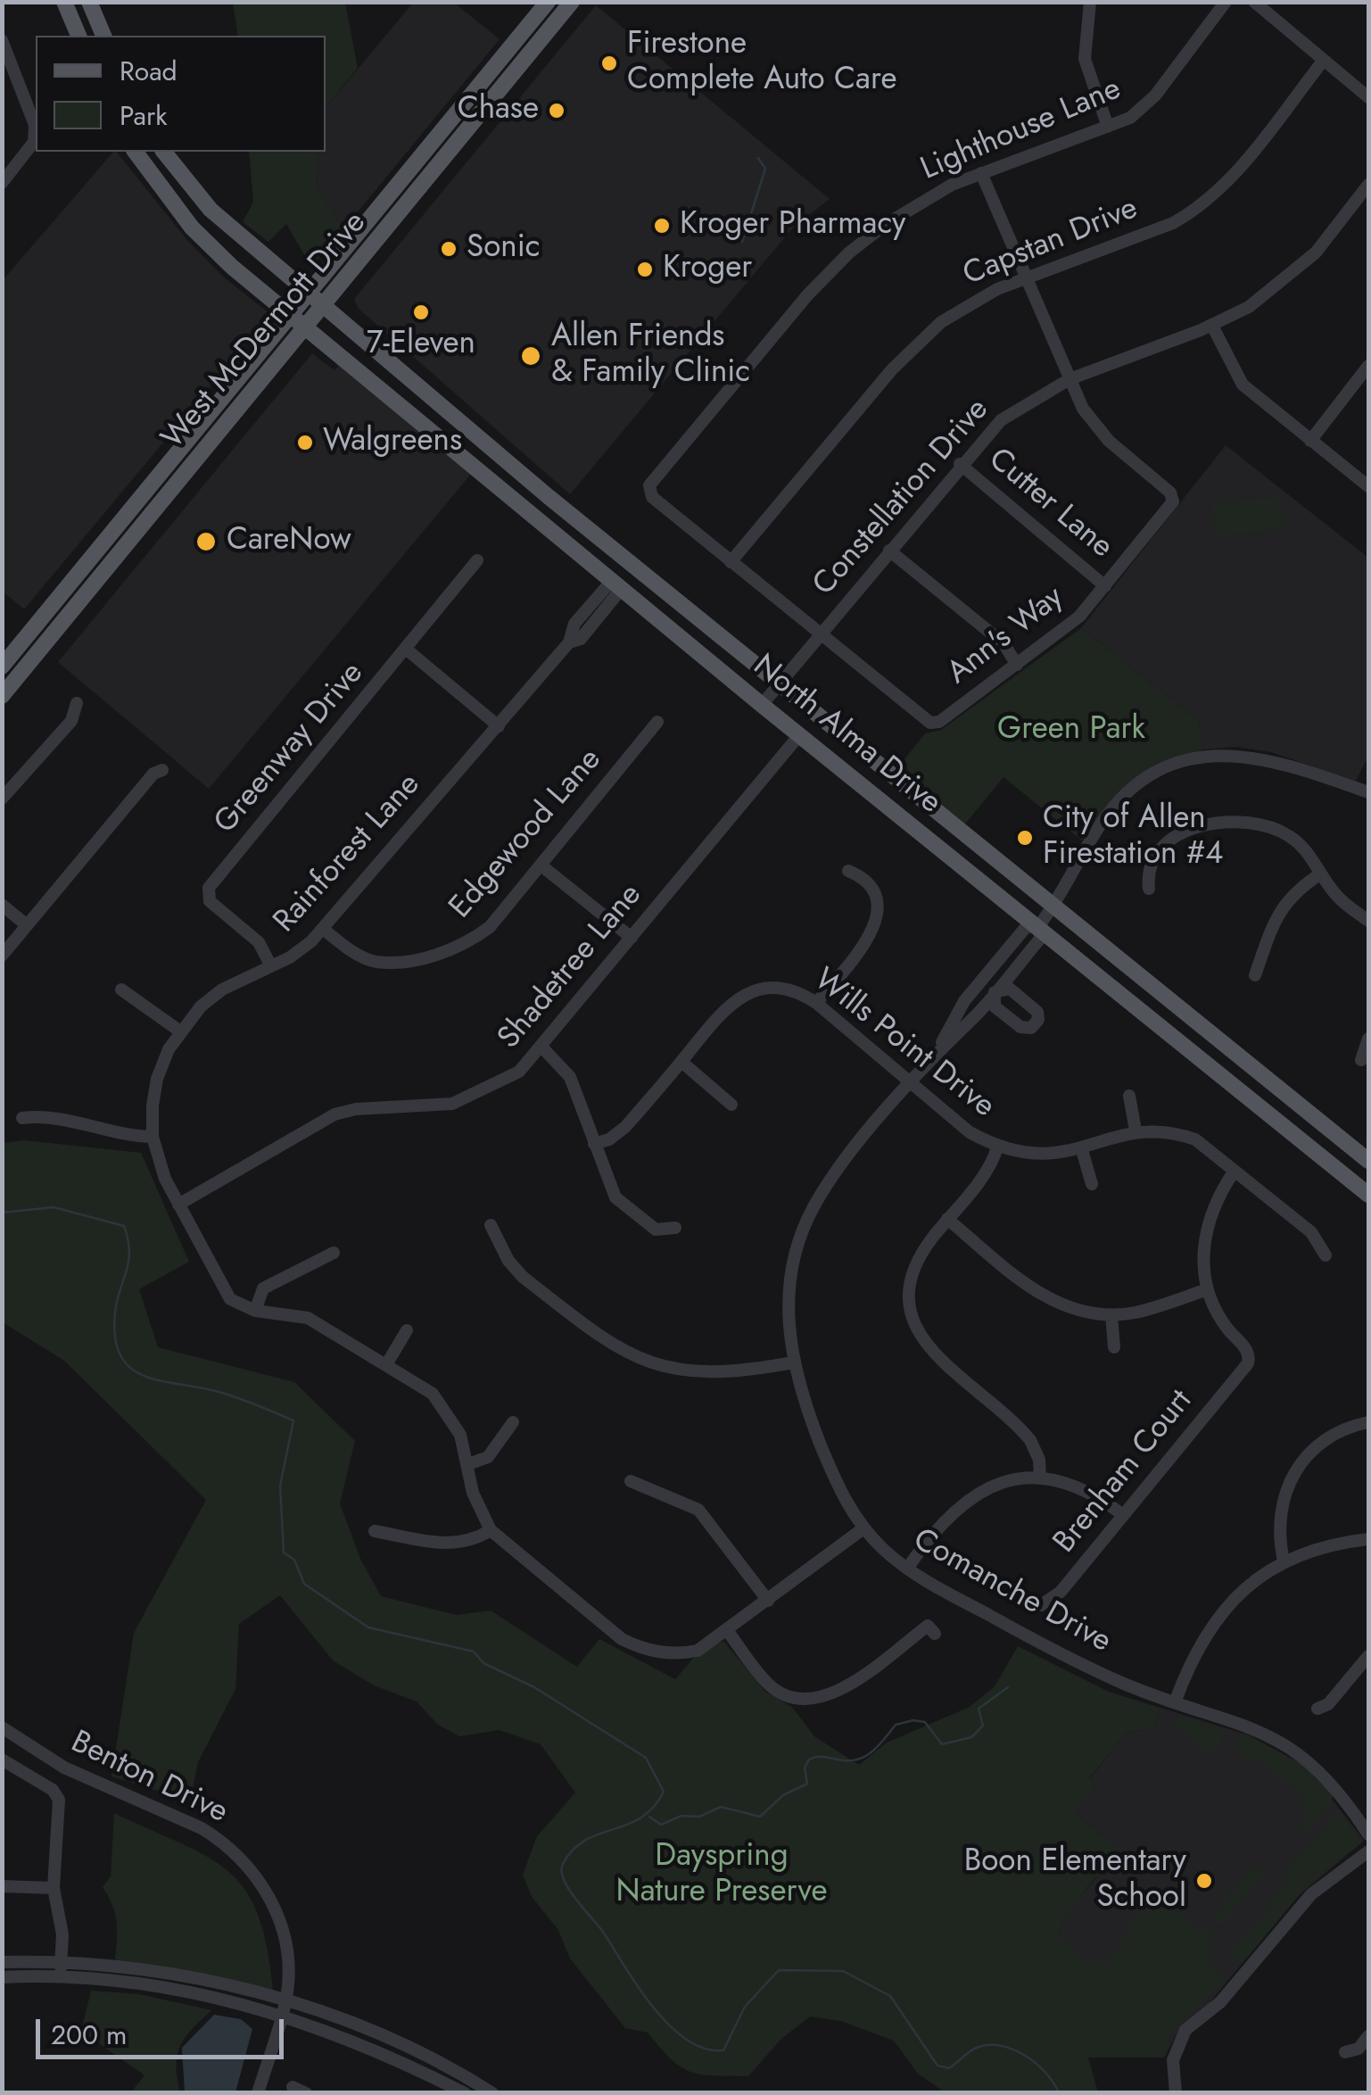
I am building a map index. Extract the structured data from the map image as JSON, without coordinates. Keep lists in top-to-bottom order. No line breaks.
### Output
{"streets":{"main road":["West McDermott Drive","North Alma Drive"],"street":["Lighthouse Lane","Capstan Drive","Constellation Drive","Cutter Lane","Ann's Way","Greenway Drive","Edgewood Lane","Rainforest Lane","Shadetree Lane","Wills Point Drive","Brenham Court","Comanche Drive","Benton Drive"]},"crossings":[["Lighthouse Lane","Capstan Drive"],["West McDermott Drive","North Alma Drive"],["Constellation Drive","Cutter Lane"],["Constellation Drive","Ann's Way"],["Constellation Drive","North Alma Drive"],["Cutter Lane","Ann's Way"],["North Alma Drive","Rainforest Lane"],["North Alma Drive","Shadetree Lane"],["North Alma Drive","Comanche Drive"],["Greenway Drive","Rainforest Lane"],["Edgewood Lane","Rainforest Lane"],["Rainforest Lane","Shadetree Lane"],["Rainforest Lane","Comanche Drive"],["Wills Point Drive","Comanche Drive"]],"parks":["Green Park","Dayspring Nature Preserve"],"places":["Firestone Complete Auto Care","Chase","Kroger Pharmacy","Sonic","Kroger","7-Eleven","Allen Friends & Family Clinic","Walgreens","CareNow","City of Allen Firestation #4","Boon Elementary School"],"legend":["Road","Park"],"scale_bar":"200 m"}
